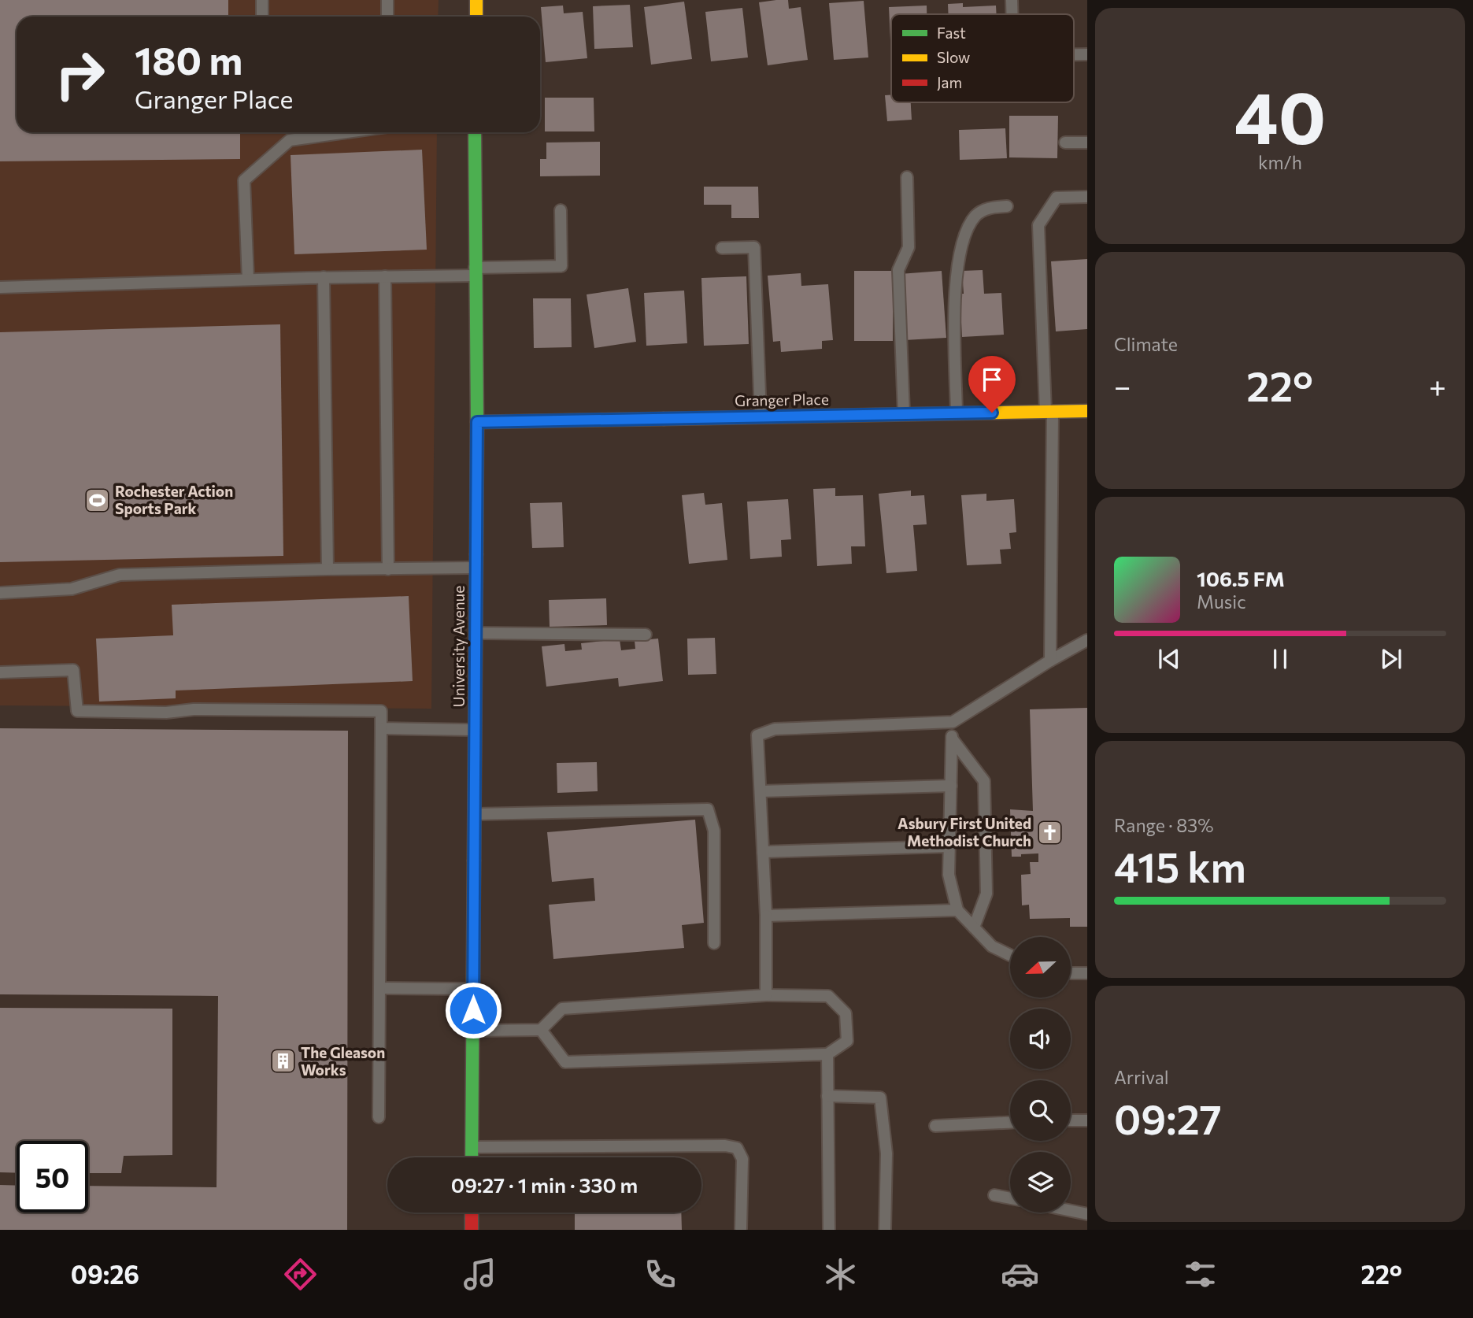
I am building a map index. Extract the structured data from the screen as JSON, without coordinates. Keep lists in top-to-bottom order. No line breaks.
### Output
{"streets":{"main road":["Granger Place","University Avenue"]},"crossings":[["Granger Place","University Avenue"]],"places":{"sports":["Rochester Action Sports Park"],"church":["Asbury First United Methodist Church"],"building":["The Gleason Works"]},"legend":["Fast","Slow","Jam"],"north":"left","page":{"tile":[["40","km/h"],"Climate",["Range · 83%","415 km"],["Arrival","09:27"]],"turn":["180 m","Granger Place"],"heat":["−","22°","+"],"song":["106.5 FM","Music"],"limit":"50","trip":"09:27 · 1 min · 330 m","tabs":["09:26","22°"]}}
